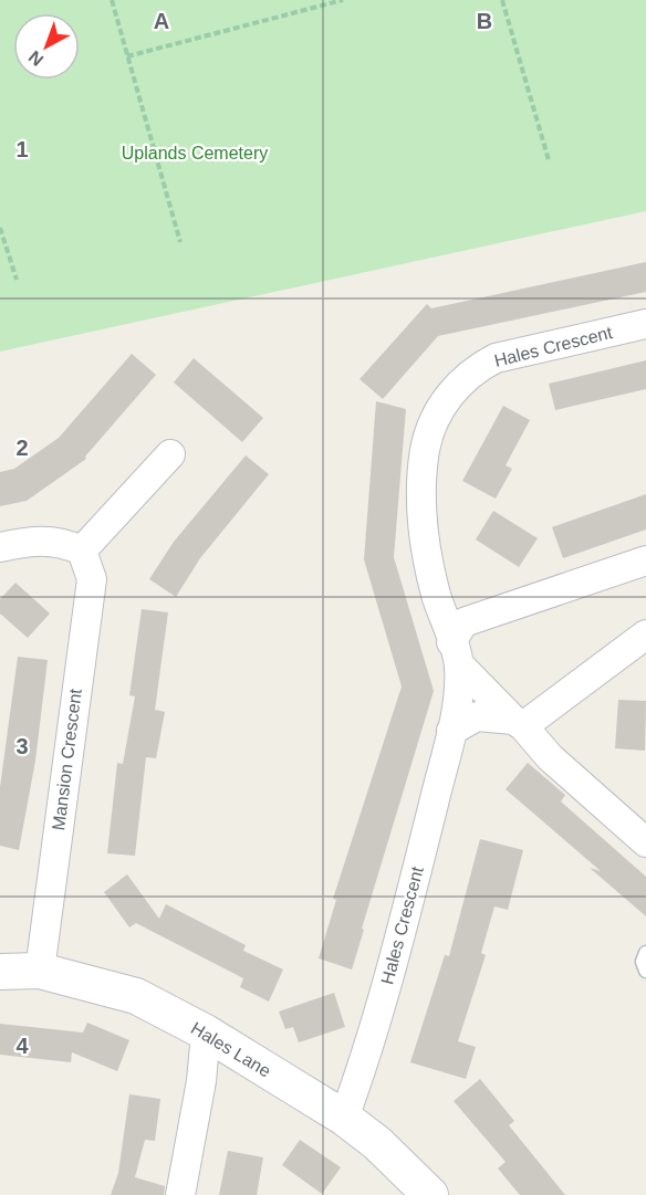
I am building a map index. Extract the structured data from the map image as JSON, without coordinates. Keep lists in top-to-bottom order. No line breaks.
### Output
{"streets":{"street":["Hales Crescent","Mansion Crescent","Hales Lane"]},"crossings":[["Hales Crescent","Hales Lane"],["Mansion Crescent","Hales Lane"]],"parks":["Uplands Cemetery"],"north":"bottom left","grid":{"columns":["A","B"],"rows":["1","2","3","4"]}}
